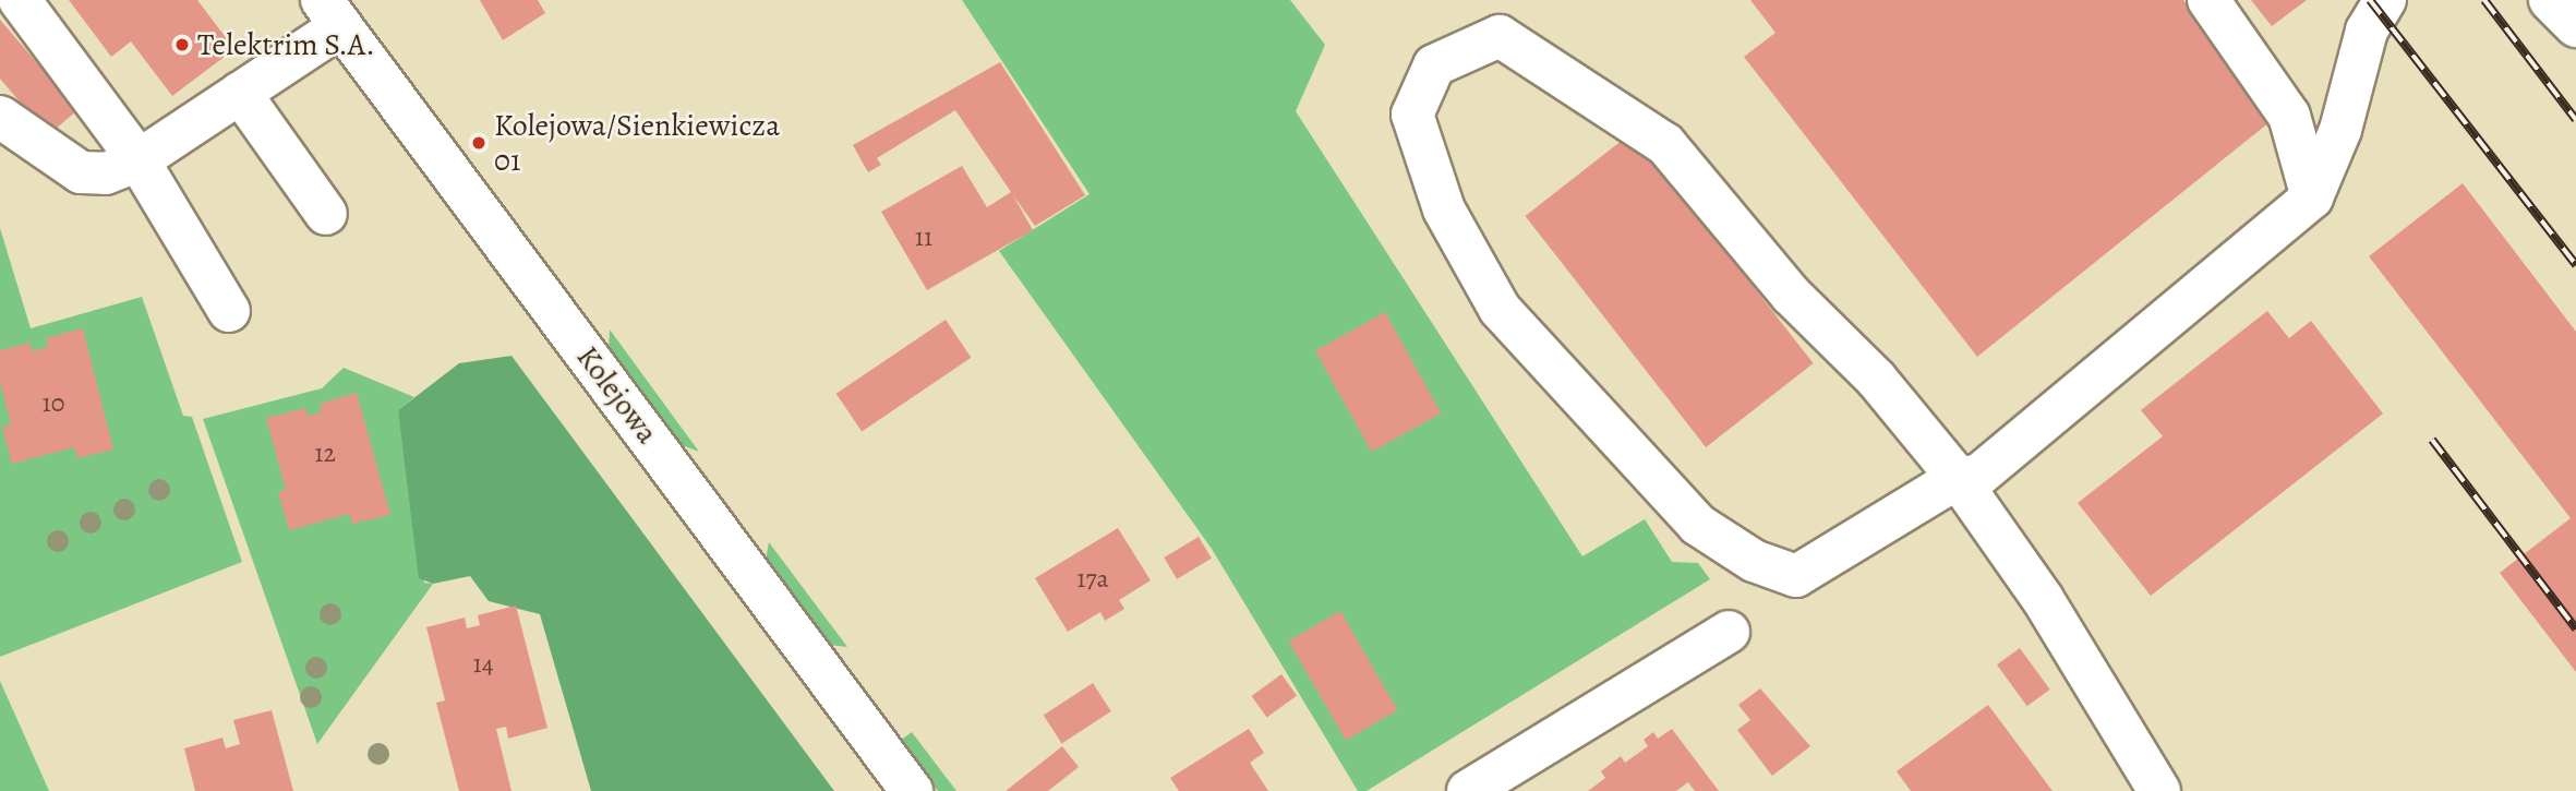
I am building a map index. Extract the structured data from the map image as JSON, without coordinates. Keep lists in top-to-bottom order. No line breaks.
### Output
{"streets":{"street":["Kolejowa"]},"places":["Telektrim S.A.","Kolejowa/Sienkiewicza 01"],"house_numbers":["11","10","12","17a","14"]}
